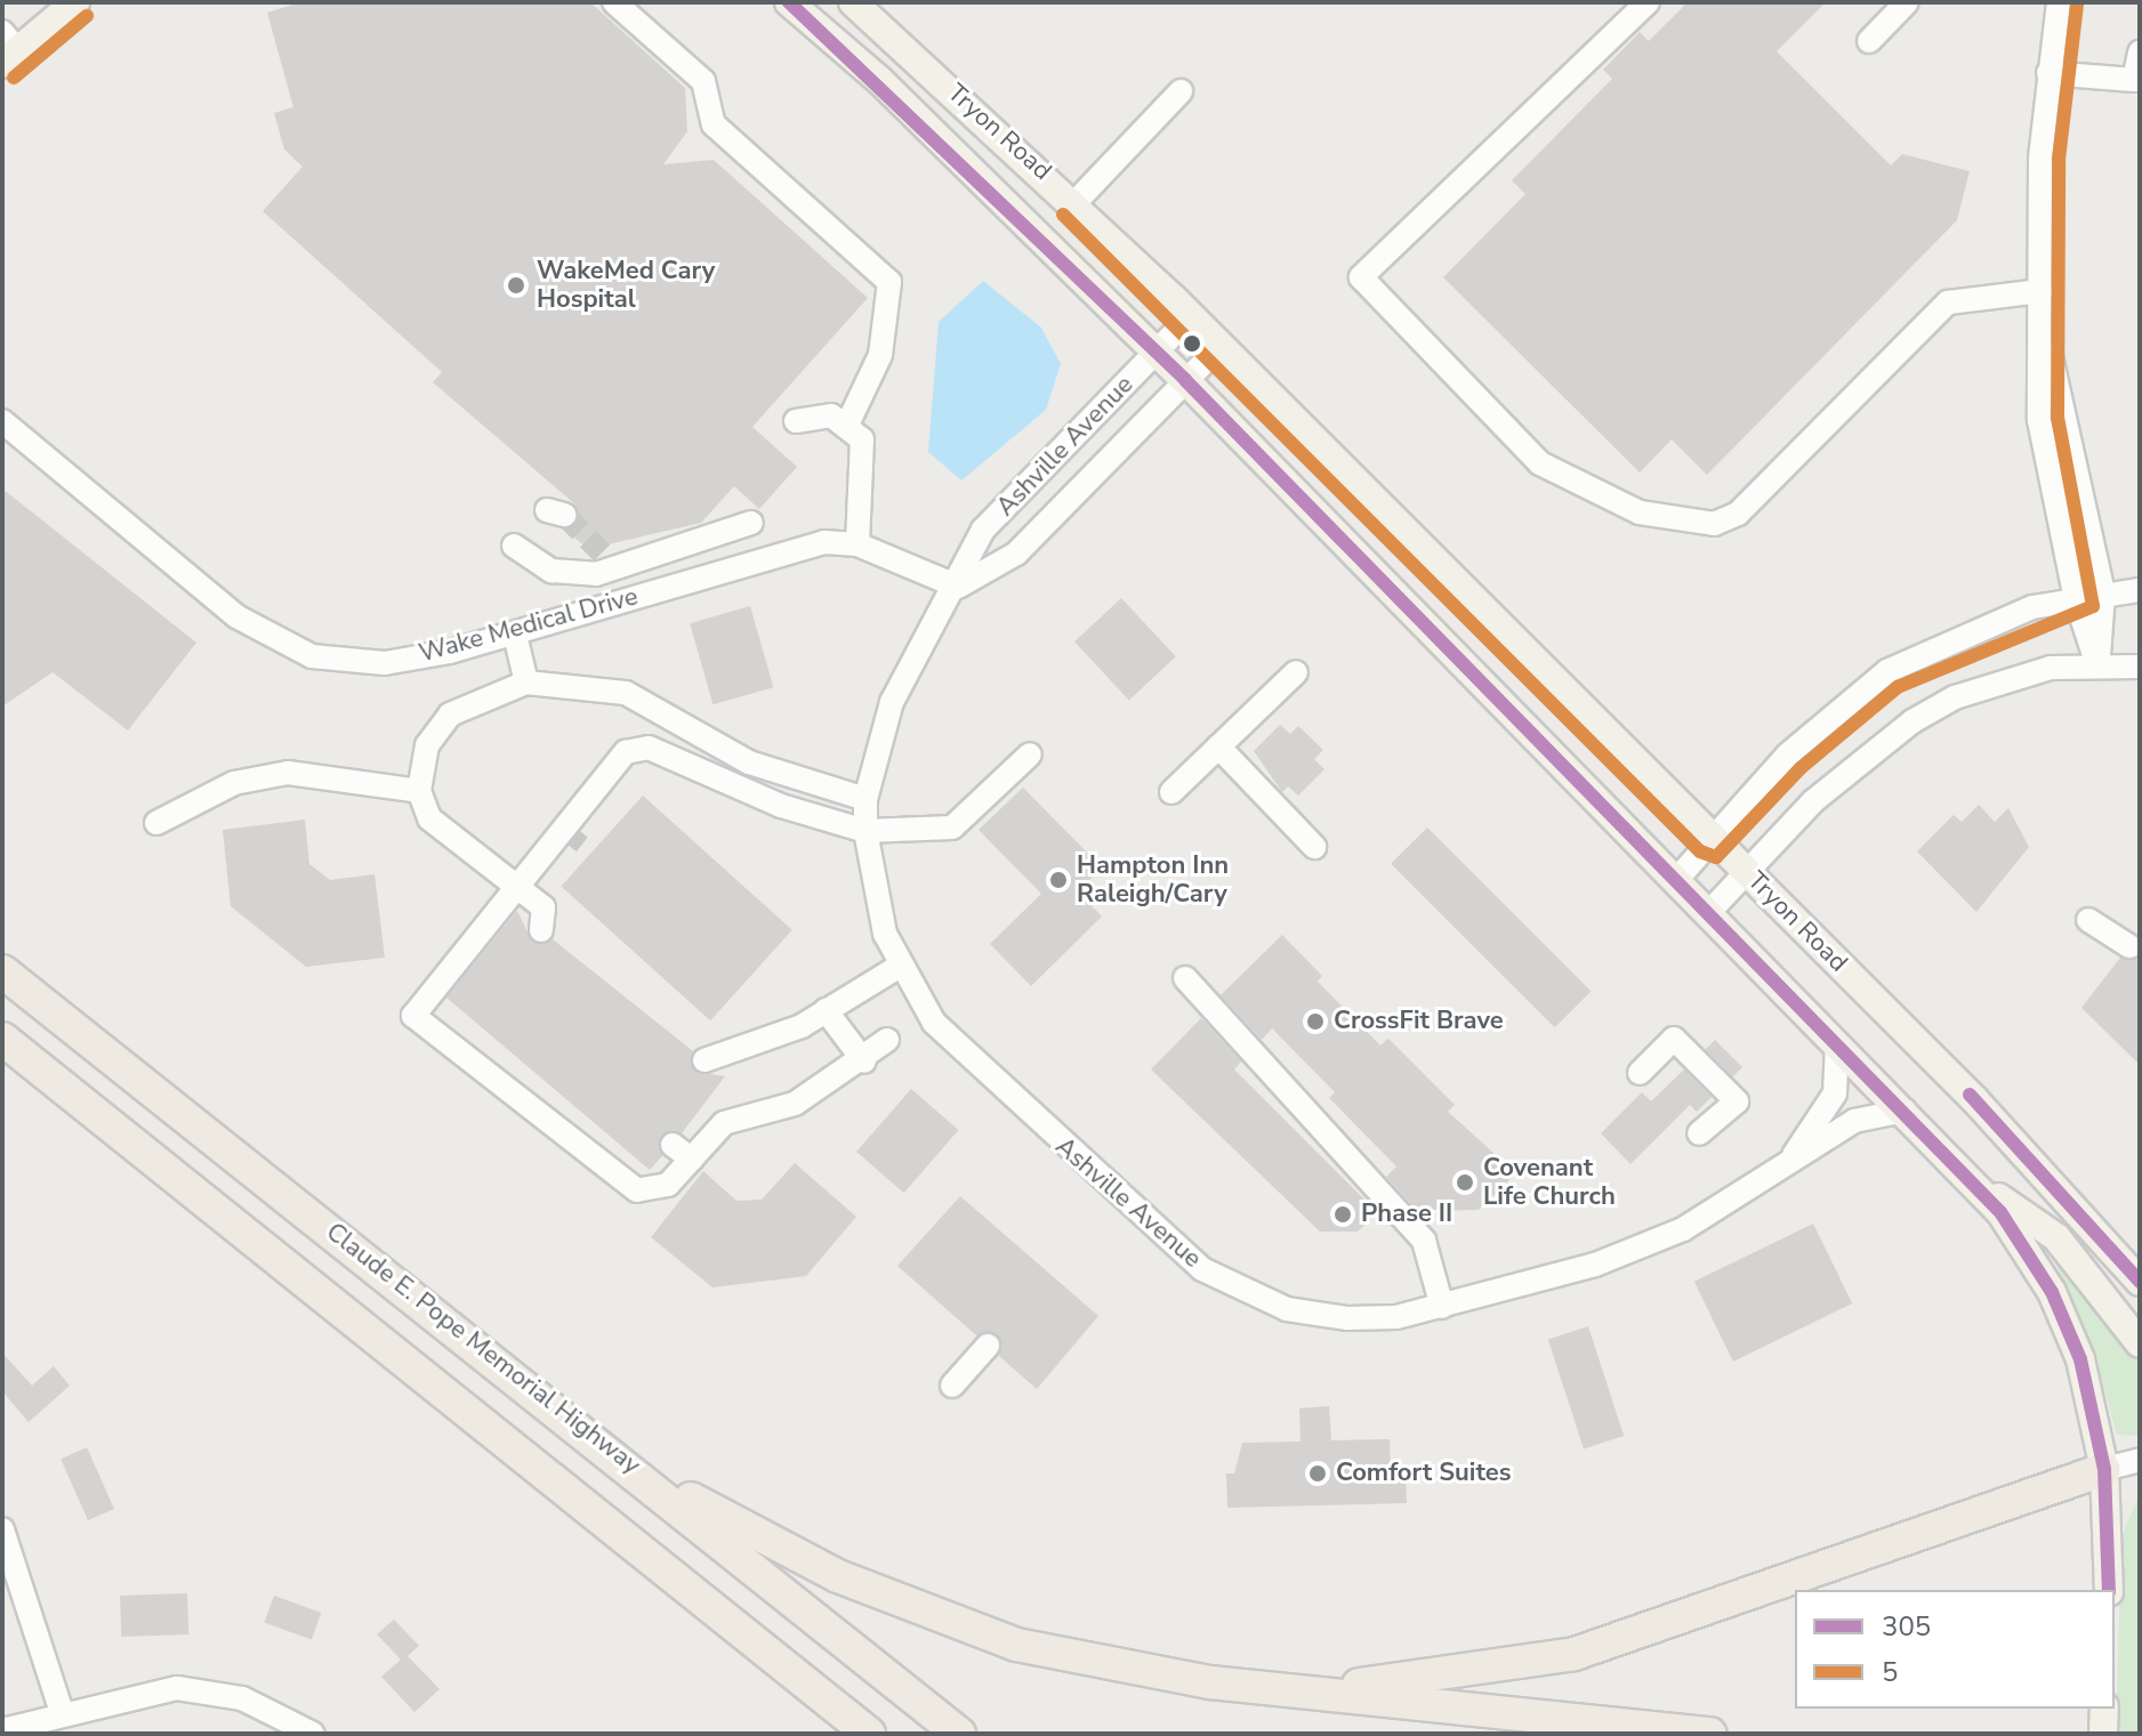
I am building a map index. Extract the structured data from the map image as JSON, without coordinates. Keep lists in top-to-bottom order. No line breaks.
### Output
{"streets":{"highway":["Claude E. Pope Memorial Highway"],"main road":["Tryon Road"],"street":["Ashville Avenue","Wake Medical Drive"]},"crossings":[["Tryon Road","Ashville Avenue"],["Ashville Avenue","Wake Medical Drive"]],"places":["WakeMed Cary Hospital","Hampton Inn Raleigh/Cary","CrossFit Brave","Covenant Life Church","Phase II","Comfort Suites"],"lines":["transit line 305","transit line 5"],"legend":["305","5"]}
